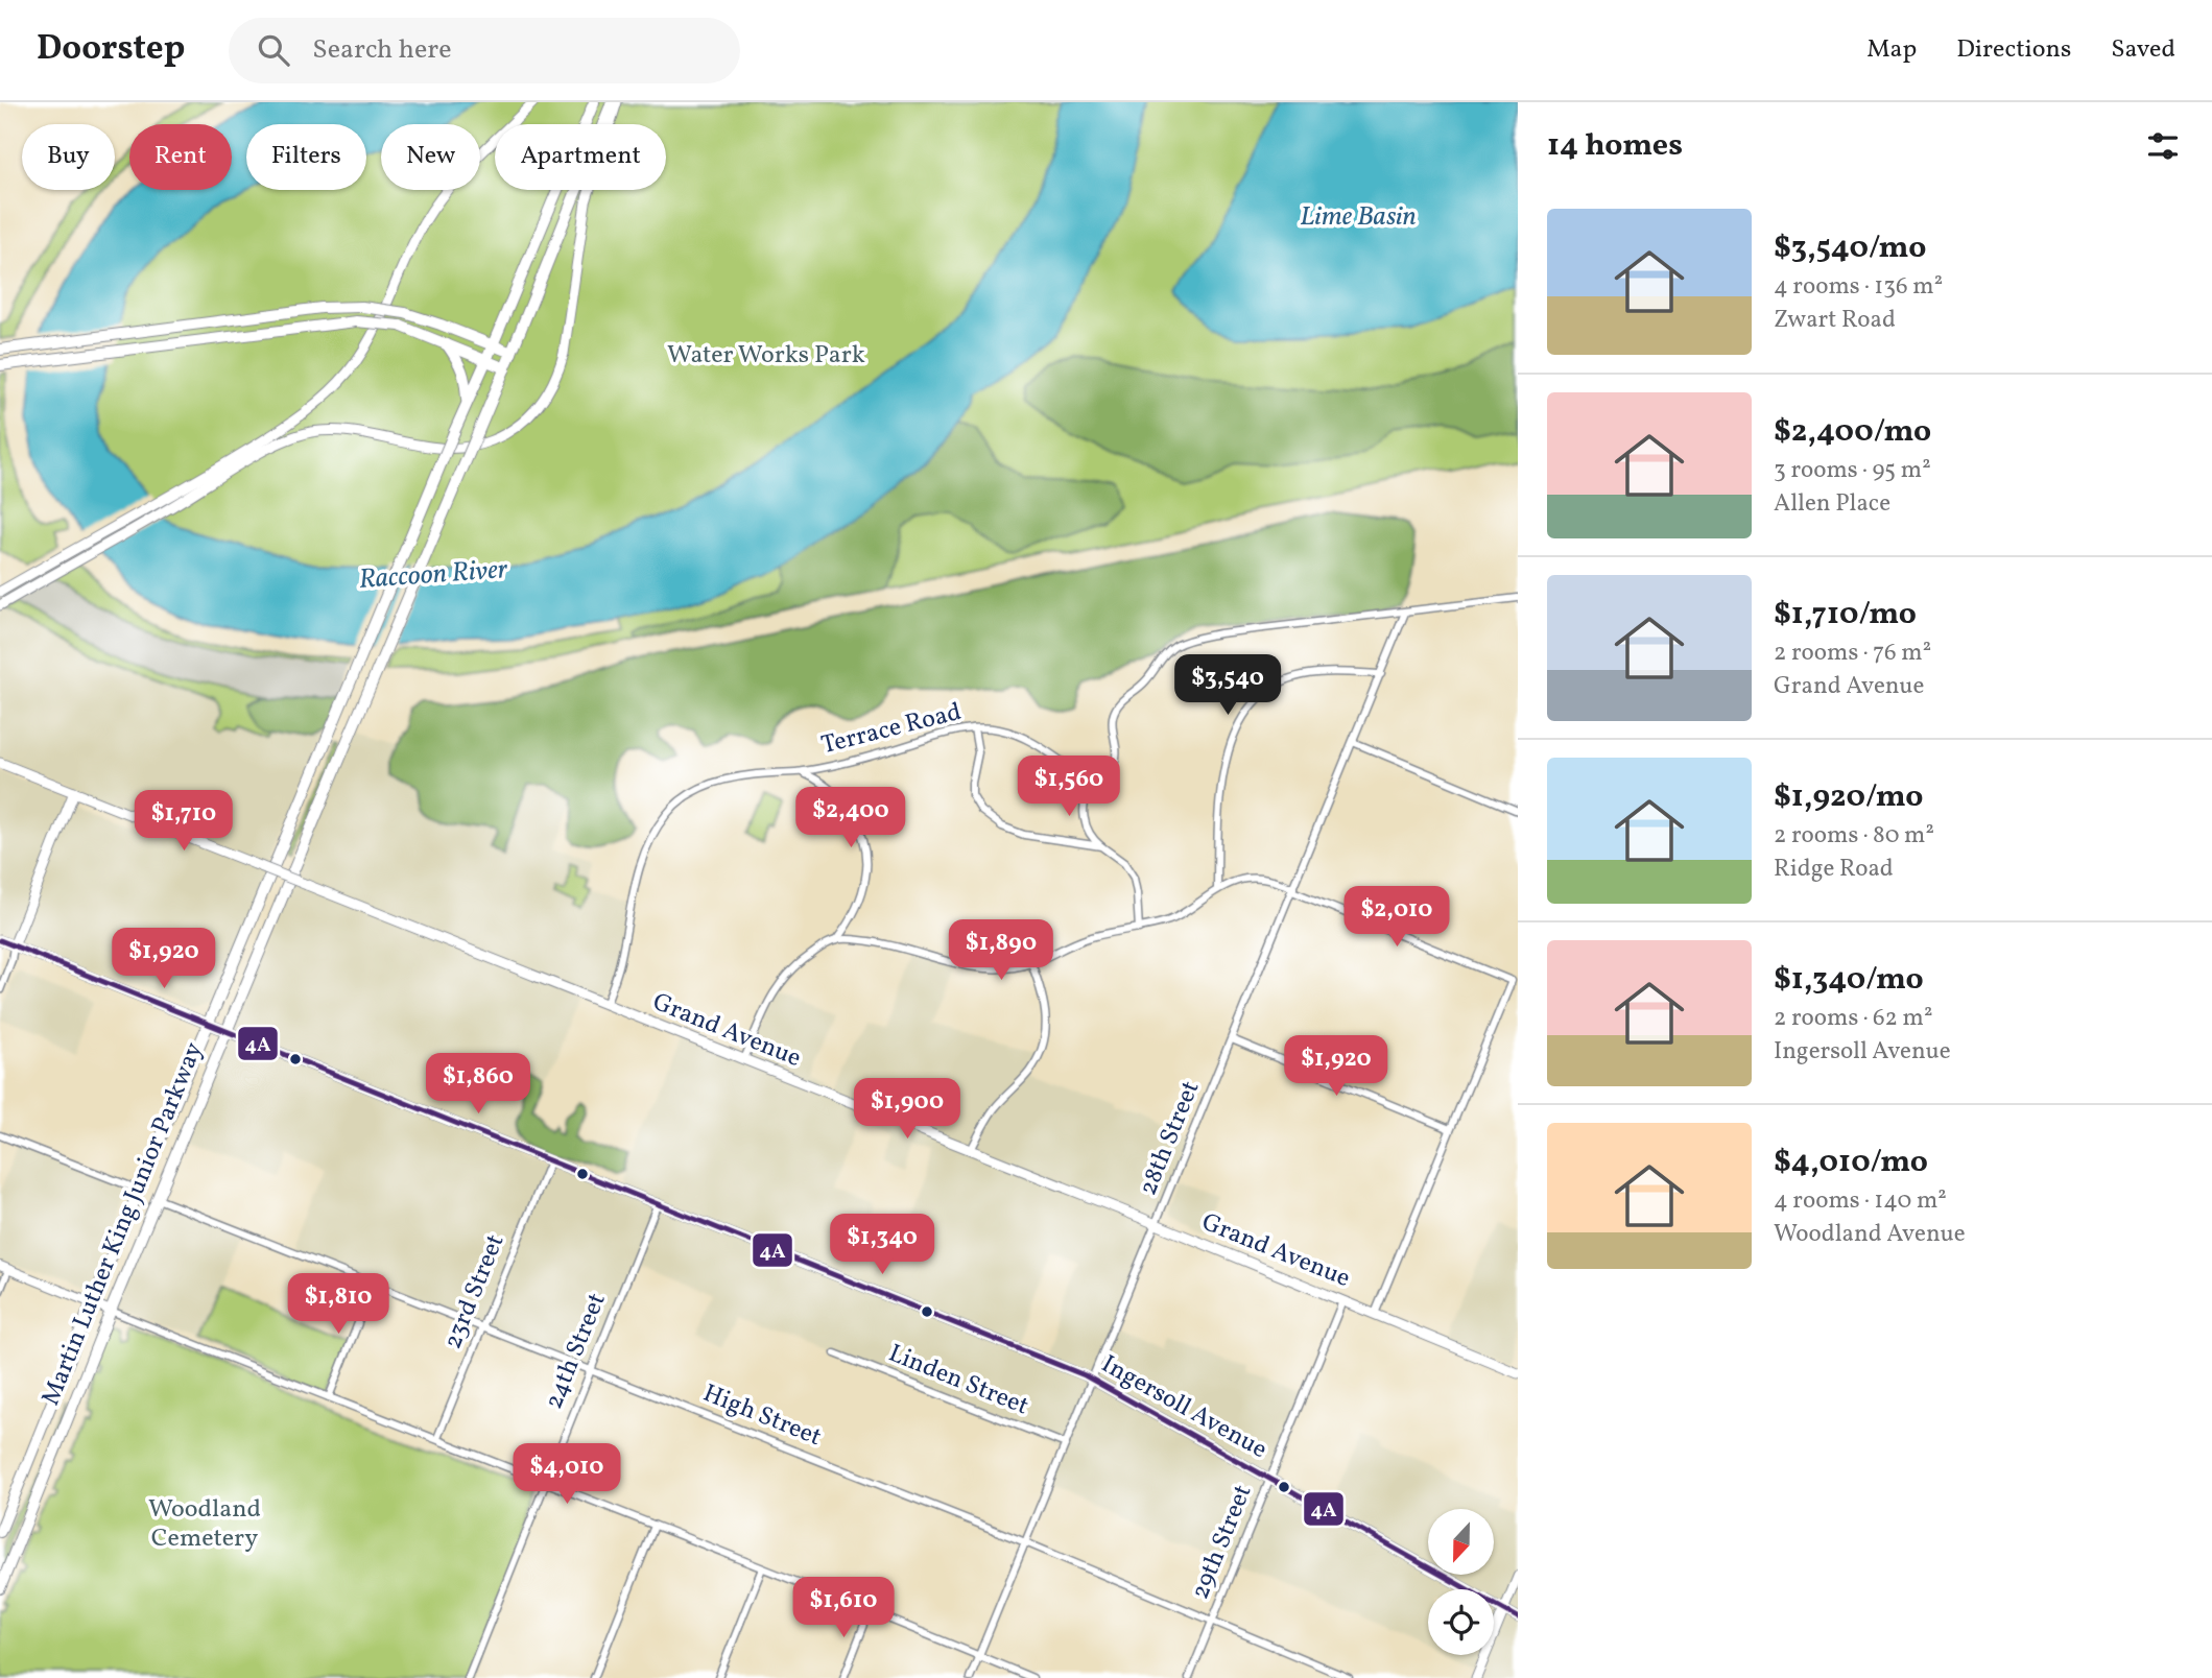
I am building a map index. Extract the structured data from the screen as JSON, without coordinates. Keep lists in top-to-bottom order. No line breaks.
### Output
{"streets":{"main road":["Grand Avenue","Martin Luther King Junior Parkway","Ingersoll Avenue"],"street":["Terrace Road","28th Street","23rd Street","24th Street","Linden Street","High Street","29th Street"]},"crossings":[["Terrace Road","Grand Avenue"],["Grand Avenue","28th Street"],["Grand Avenue","29th Street"],["28th Street","Linden Street"],["28th Street","Ingersoll Avenue"],["28th Street","High Street"],["Martin Luther King Junior Parkway","Ingersoll Avenue"],["Martin Luther King Junior Parkway","High Street"],["23rd Street","Ingersoll Avenue"],["23rd Street","High Street"],["24th Street","Ingersoll Avenue"],["24th Street","High Street"],["Ingersoll Avenue","29th Street"],["High Street","29th Street"]],"water":["Lime Basin","Raccoon River"],"parks":["Water Works Park","Woodland Cemetery"],"lines":["transit line 4A"],"north":"bottom","page":{"header":"Doorstep","search":"Search here","nav":["Map","Directions","Saved"],"heading":"14 homes","chip":["Buy","Rent","Filters","New","Apartment"],"list":[{"name":"$3,540/mo","note":"4 rooms · 136 m² · Zwart Road"},{"name":"$2,400/mo","note":"3 rooms · 95 m² · Allen Place"},{"name":"$1,710/mo","note":"2 rooms · 76 m² · Grand Avenue"},{"name":"$1,920/mo","note":"2 rooms · 80 m² · Ridge Road"},{"name":"$1,340/mo","note":"2 rooms · 62 m² · Ingersoll Avenue"},{"name":"$4,010/mo","note":"4 rooms · 140 m² · Woodland Avenue"}],"price":["$3,540","$1,560","$2,400","$1,710","$2,010","$1,890","$1,920","$1,920","$1,860","$1,900","$1,340","$1,810","$4,010","$1,610"]}}
